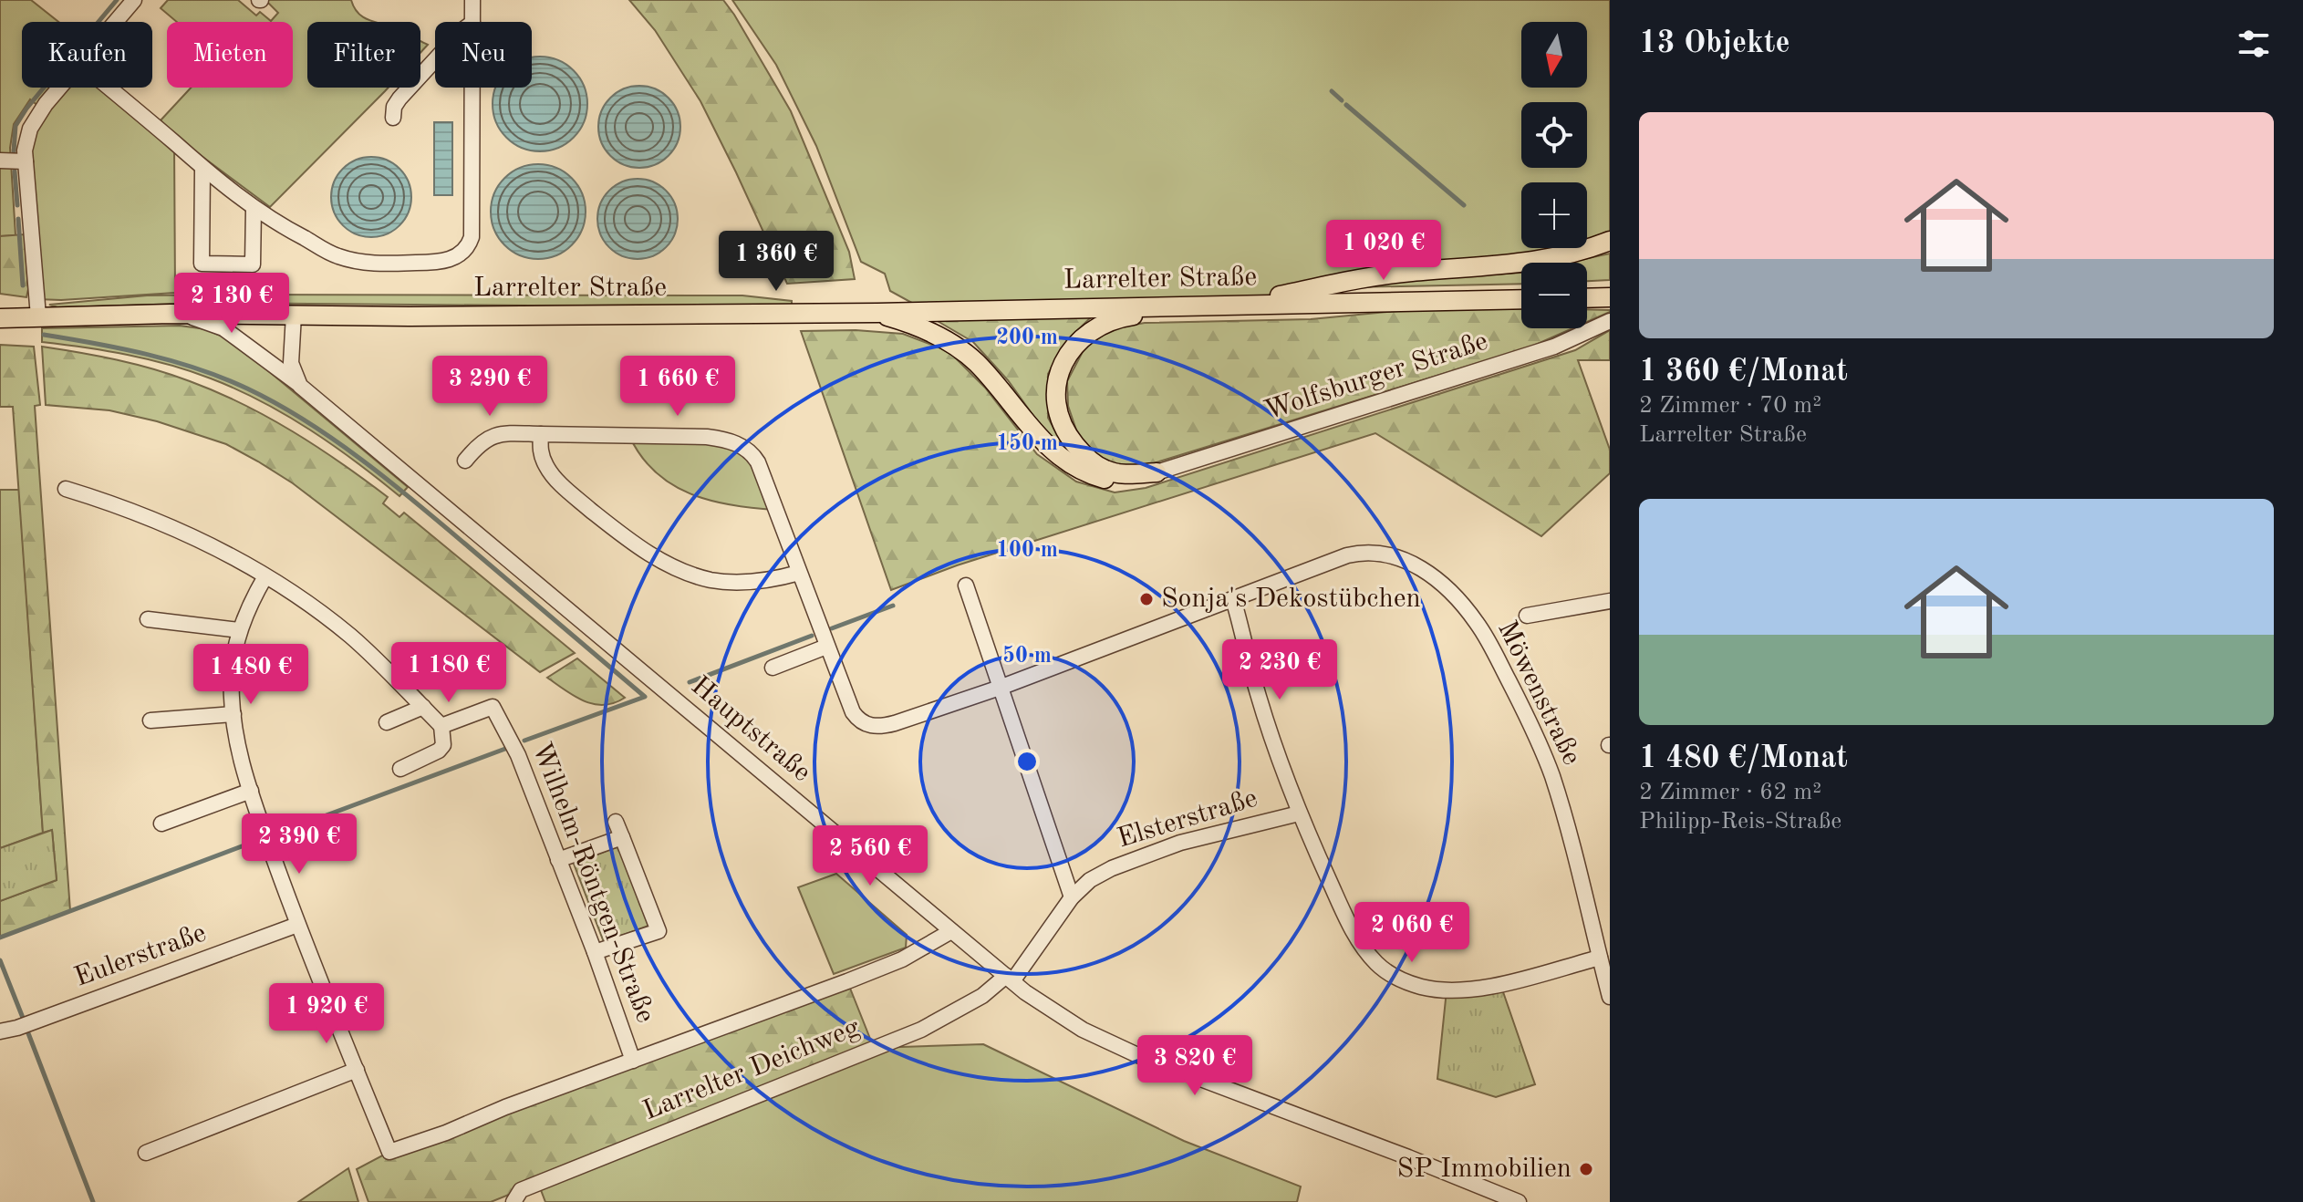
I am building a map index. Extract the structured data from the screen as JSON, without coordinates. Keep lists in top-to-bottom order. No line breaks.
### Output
{"streets":{"main road":["Larrelter Straße"],"street":["Wolfsburger Straße","Möwenstraße","Hauptstraße","Elsterstraße","Wilhelm-Röntgen-Straße","Eulerstraße","Larrelter Deichweg"]},"crossings":[["Larrelter Straße","Hauptstraße"],["Hauptstraße","Elsterstraße"],["Hauptstraße","Larrelter Deichweg"],["Elsterstraße","Larrelter Deichweg"]],"places":["Sonja's Dekostübchen","SP Immobilien"],"north":"bottom","page":{"heading":"13 Objekte","map_buttons":["+","−"],"chip":["Kaufen","Mieten","Filter","Neu"],"list":[{"name":"1 360 €/Monat","note":"2 Zimmer · 70 m² · Larrelter Straße"},{"name":"1 480 €/Monat","note":"2 Zimmer · 62 m² · Philipp-Reis-Straße"}],"price":["1 020 €","1 360 €","2 130 €","3 290 €","1 660 €","2 230 €","1 180 €","1 480 €","2 390 €","2 560 €","2 060 €","1 920 €","3 820 €"]},"rings":["200 m","150 m","100 m","50 m"]}
